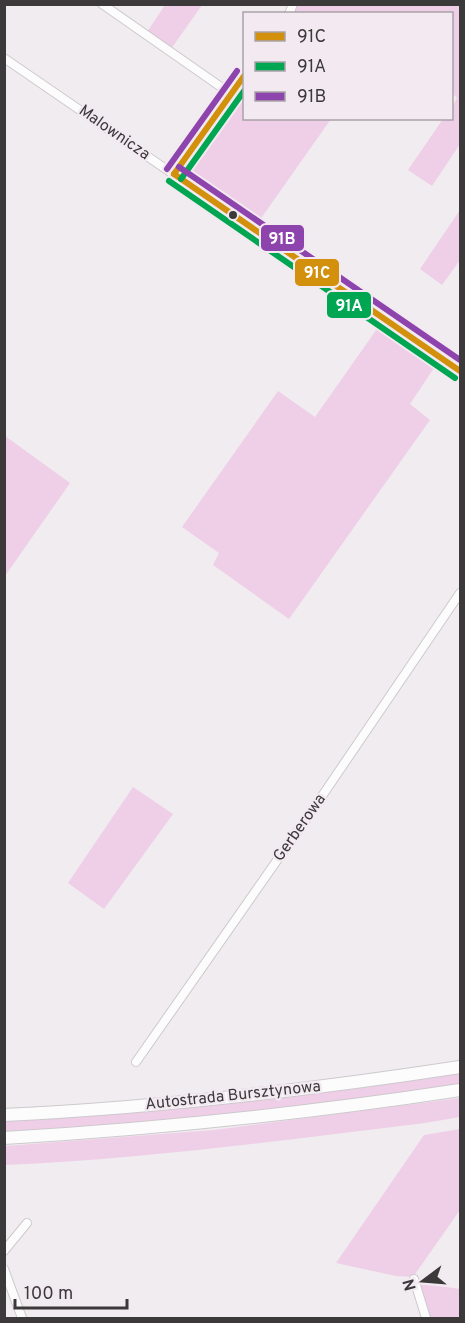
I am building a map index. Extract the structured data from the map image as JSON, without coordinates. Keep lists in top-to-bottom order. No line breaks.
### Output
{"streets":{"highway":["Autostrada Bursztynowa"],"street":["Malownicza","Gerberowa"]},"lines":["transit line 91B","transit line 91C","transit line 91A"],"legend":["91C","91A","91B"],"scale_bar":"100 m","north":"left"}
